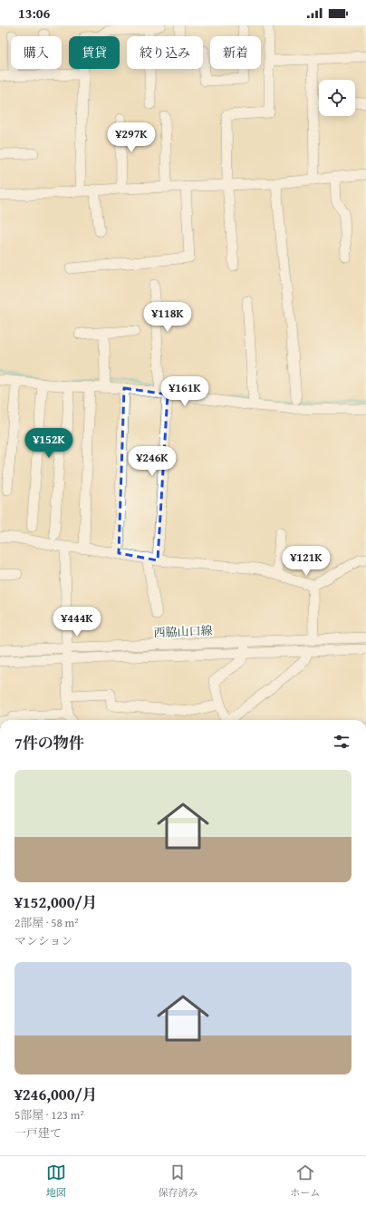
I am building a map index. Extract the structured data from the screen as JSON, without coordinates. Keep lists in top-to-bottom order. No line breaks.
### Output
{"streets":{"street":["西脇山口線"]},"page":{"status":"13:06","chip":["購入","賃貸","絞り込み","新着"],"price":["¥297K","¥118K","¥161K","¥152K","¥246K","¥121K","¥444K"],"heading":"7件の物件","list":[{"name":"¥152,000/月","note":"2部屋 · 58 m² · マンション"},{"name":"¥246,000/月","note":"5部屋 · 123 m² · 一戸建て"}],"tabs":["地図","保存済み","ホーム"]}}
